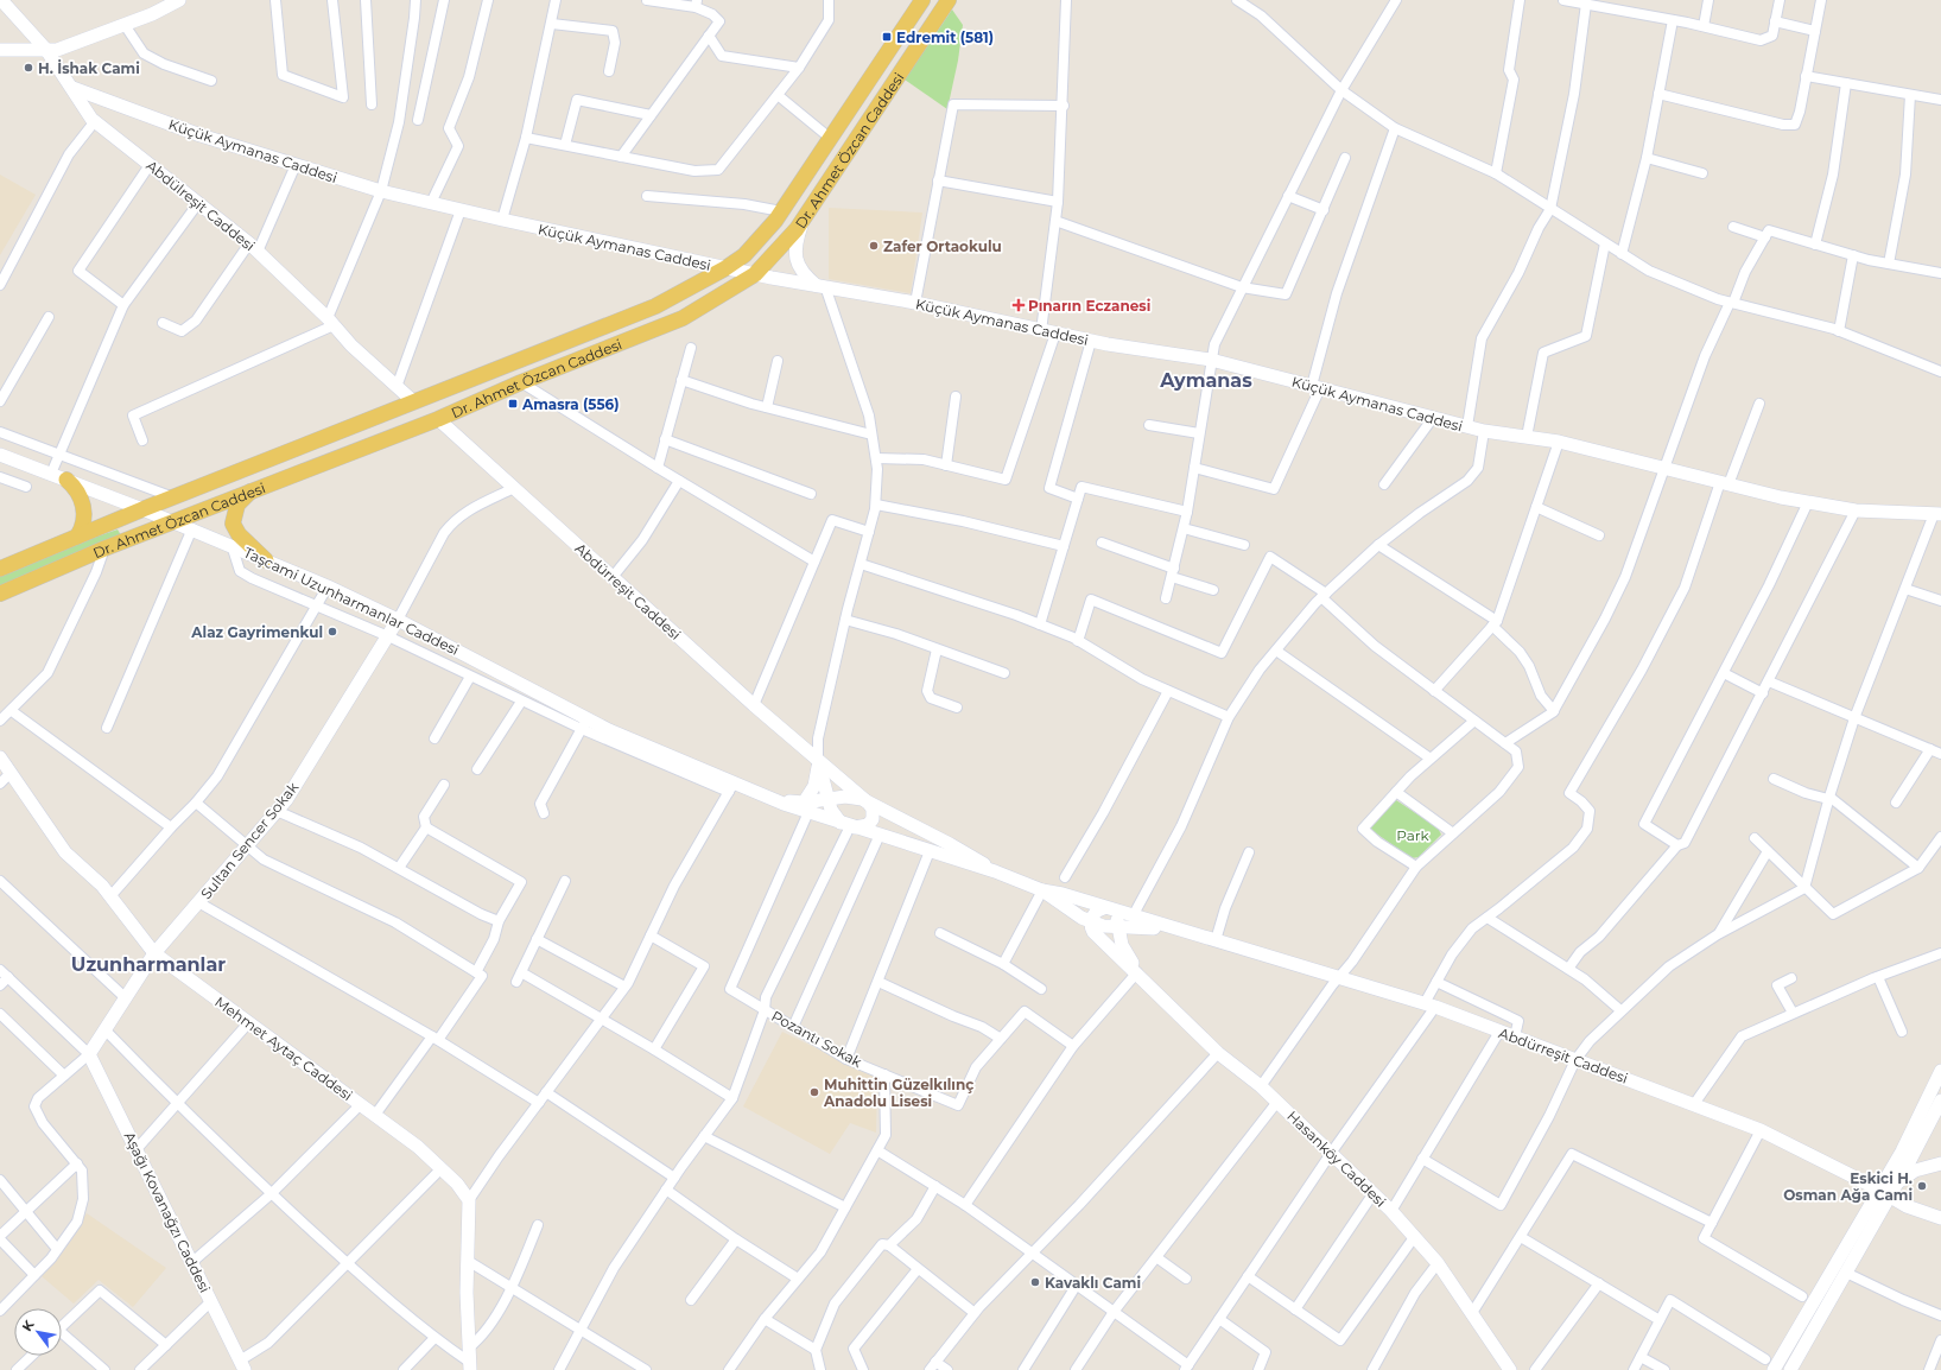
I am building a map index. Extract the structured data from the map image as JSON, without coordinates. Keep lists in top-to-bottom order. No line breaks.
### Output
{"streets":{"main road":["Dr. Ahmet Özcan Caddesi"],"street":["Küçük Aymanas Caddesi","Abdülreşit Caddesi","Abdürreşit Caddesi","Taşcami Uzunharmanlar Caddesi","Sultan Sencer Sokak","Pozantı Sokak","Mehmet Aytaç Caddesi","Hasanköy Caddesi","Aşağı Kovanağzı Caddesi"]},"crossings":[["Dr. Ahmet Özcan Caddesi","Küçük Aymanas Caddesi"],["Dr. Ahmet Özcan Caddesi","Abdülreşit Caddesi"],["Dr. Ahmet Özcan Caddesi","Abdürreşit Caddesi"],["Dr. Ahmet Özcan Caddesi","Taşcami Uzunharmanlar Caddesi"],["Küçük Aymanas Caddesi","Abdülreşit Caddesi"],["Abdürreşit Caddesi","Taşcami Uzunharmanlar Caddesi"],["Abdürreşit Caddesi","Hasanköy Caddesi"],["Taşcami Uzunharmanlar Caddesi","Sultan Sencer Sokak"],["Taşcami Uzunharmanlar Caddesi","Pozantı Sokak"],["Sultan Sencer Sokak","Mehmet Aytaç Caddesi"],["Sultan Sencer Sokak","Aşağı Kovanağzı Caddesi"]],"districts":["Aymanas","Uzunharmanlar"],"parks":["Park"],"places":{"transit":["Edremit (581)","Amasra (556)"],"other":["H. İshak Cami","Zafer Ortaokulu","Alaz Gayrimenkul","Muhittin Güzelkılınç Anadolu Lisesi","Eskici H. Osman Ağa Cami","Kavaklı Cami"],"health":["Pınarın Eczanesi"]},"north":"top left"}
